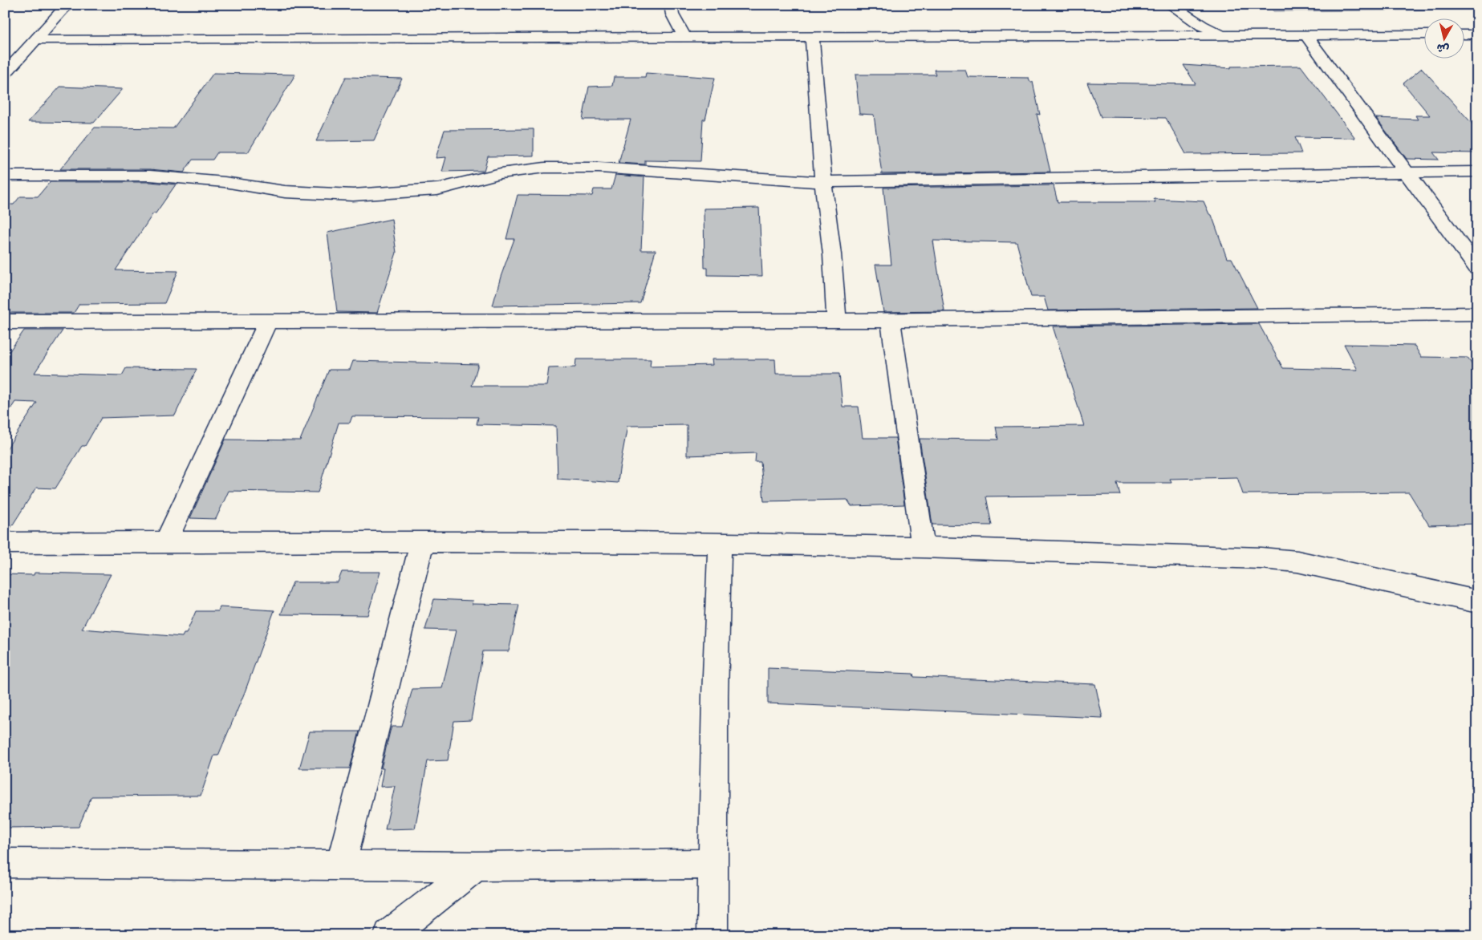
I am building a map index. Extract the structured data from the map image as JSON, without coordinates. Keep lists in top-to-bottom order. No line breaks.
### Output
{"north":"bottom"}
